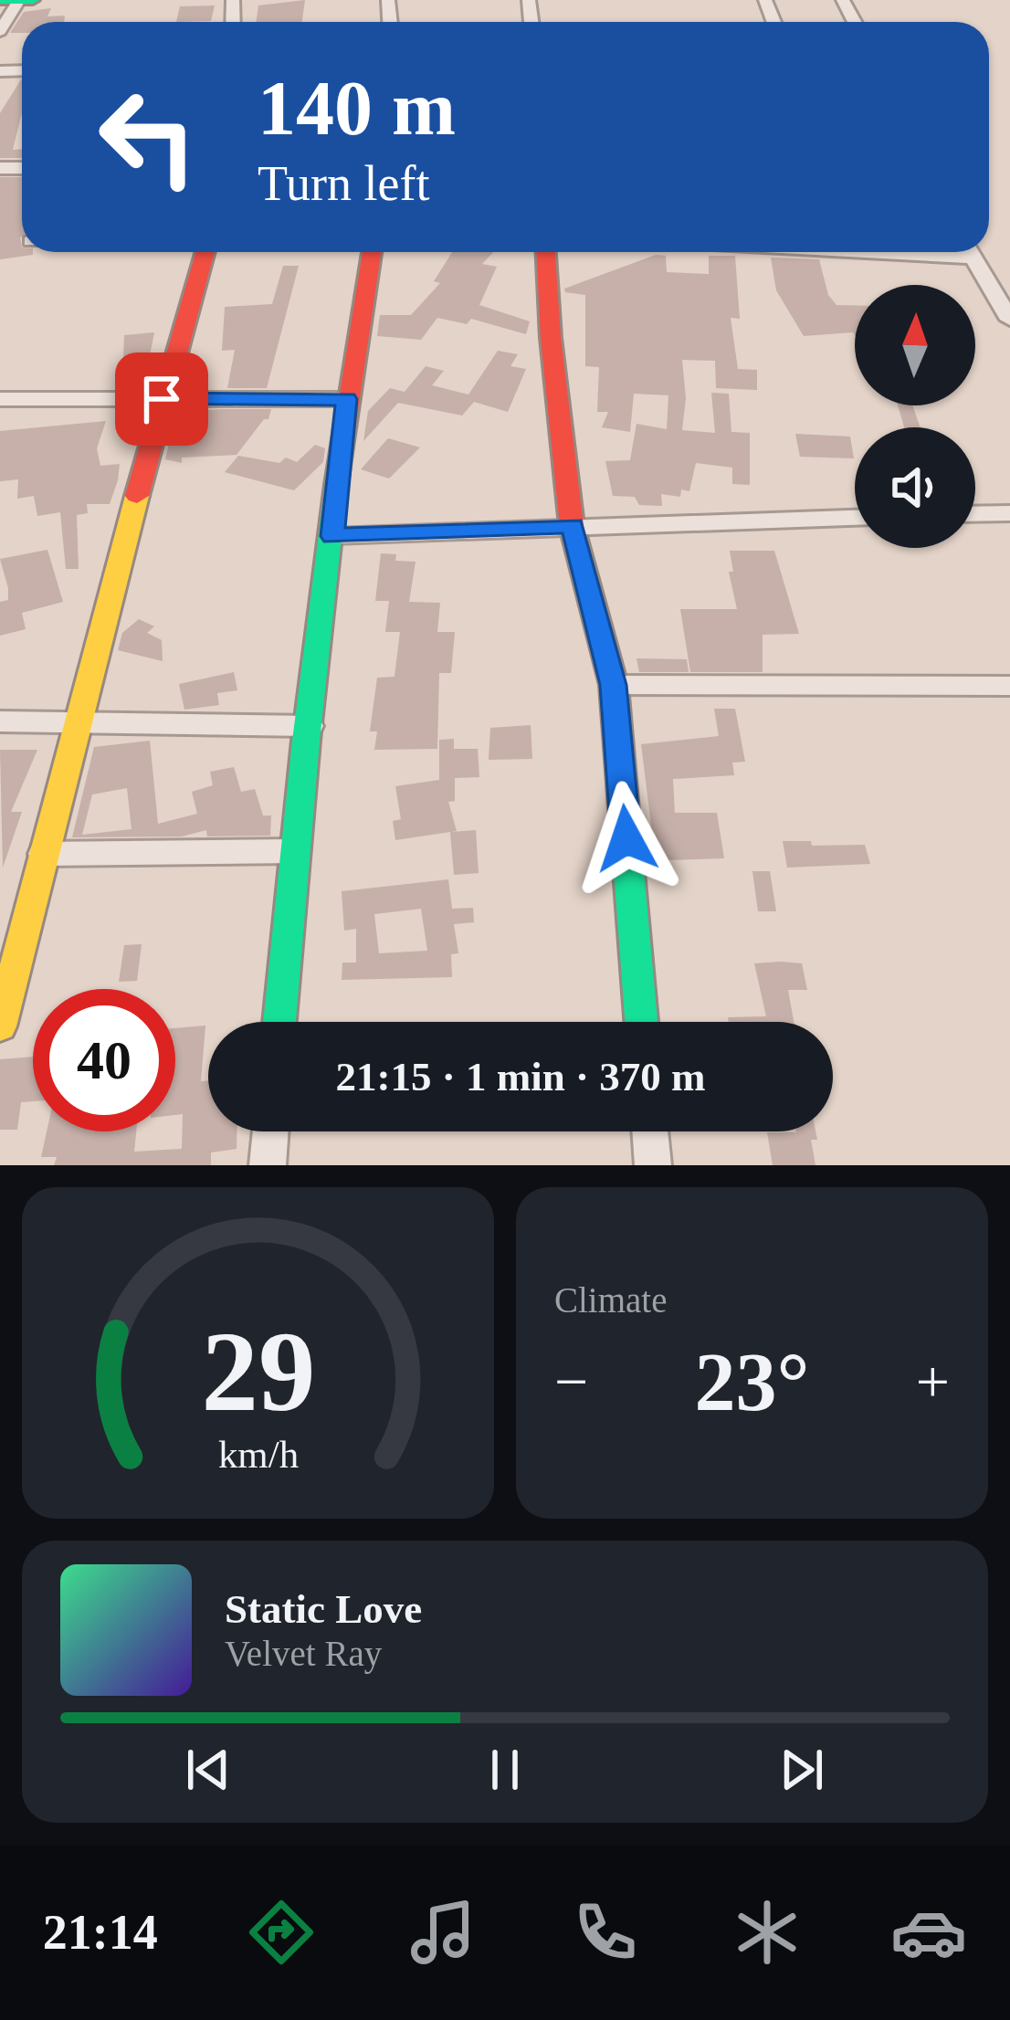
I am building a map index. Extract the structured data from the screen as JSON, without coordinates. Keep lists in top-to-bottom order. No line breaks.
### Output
{"north":"top","page":{"turn":["140 m","Turn left"],"limit":"40","trip":"21:15 · 1 min · 370 m","tile":"Climate","heat":["−","23°","+"],"song":["Static Love","Velvet Ray"],"tabs":"21:14","gauge":["29","km/h"]}}
